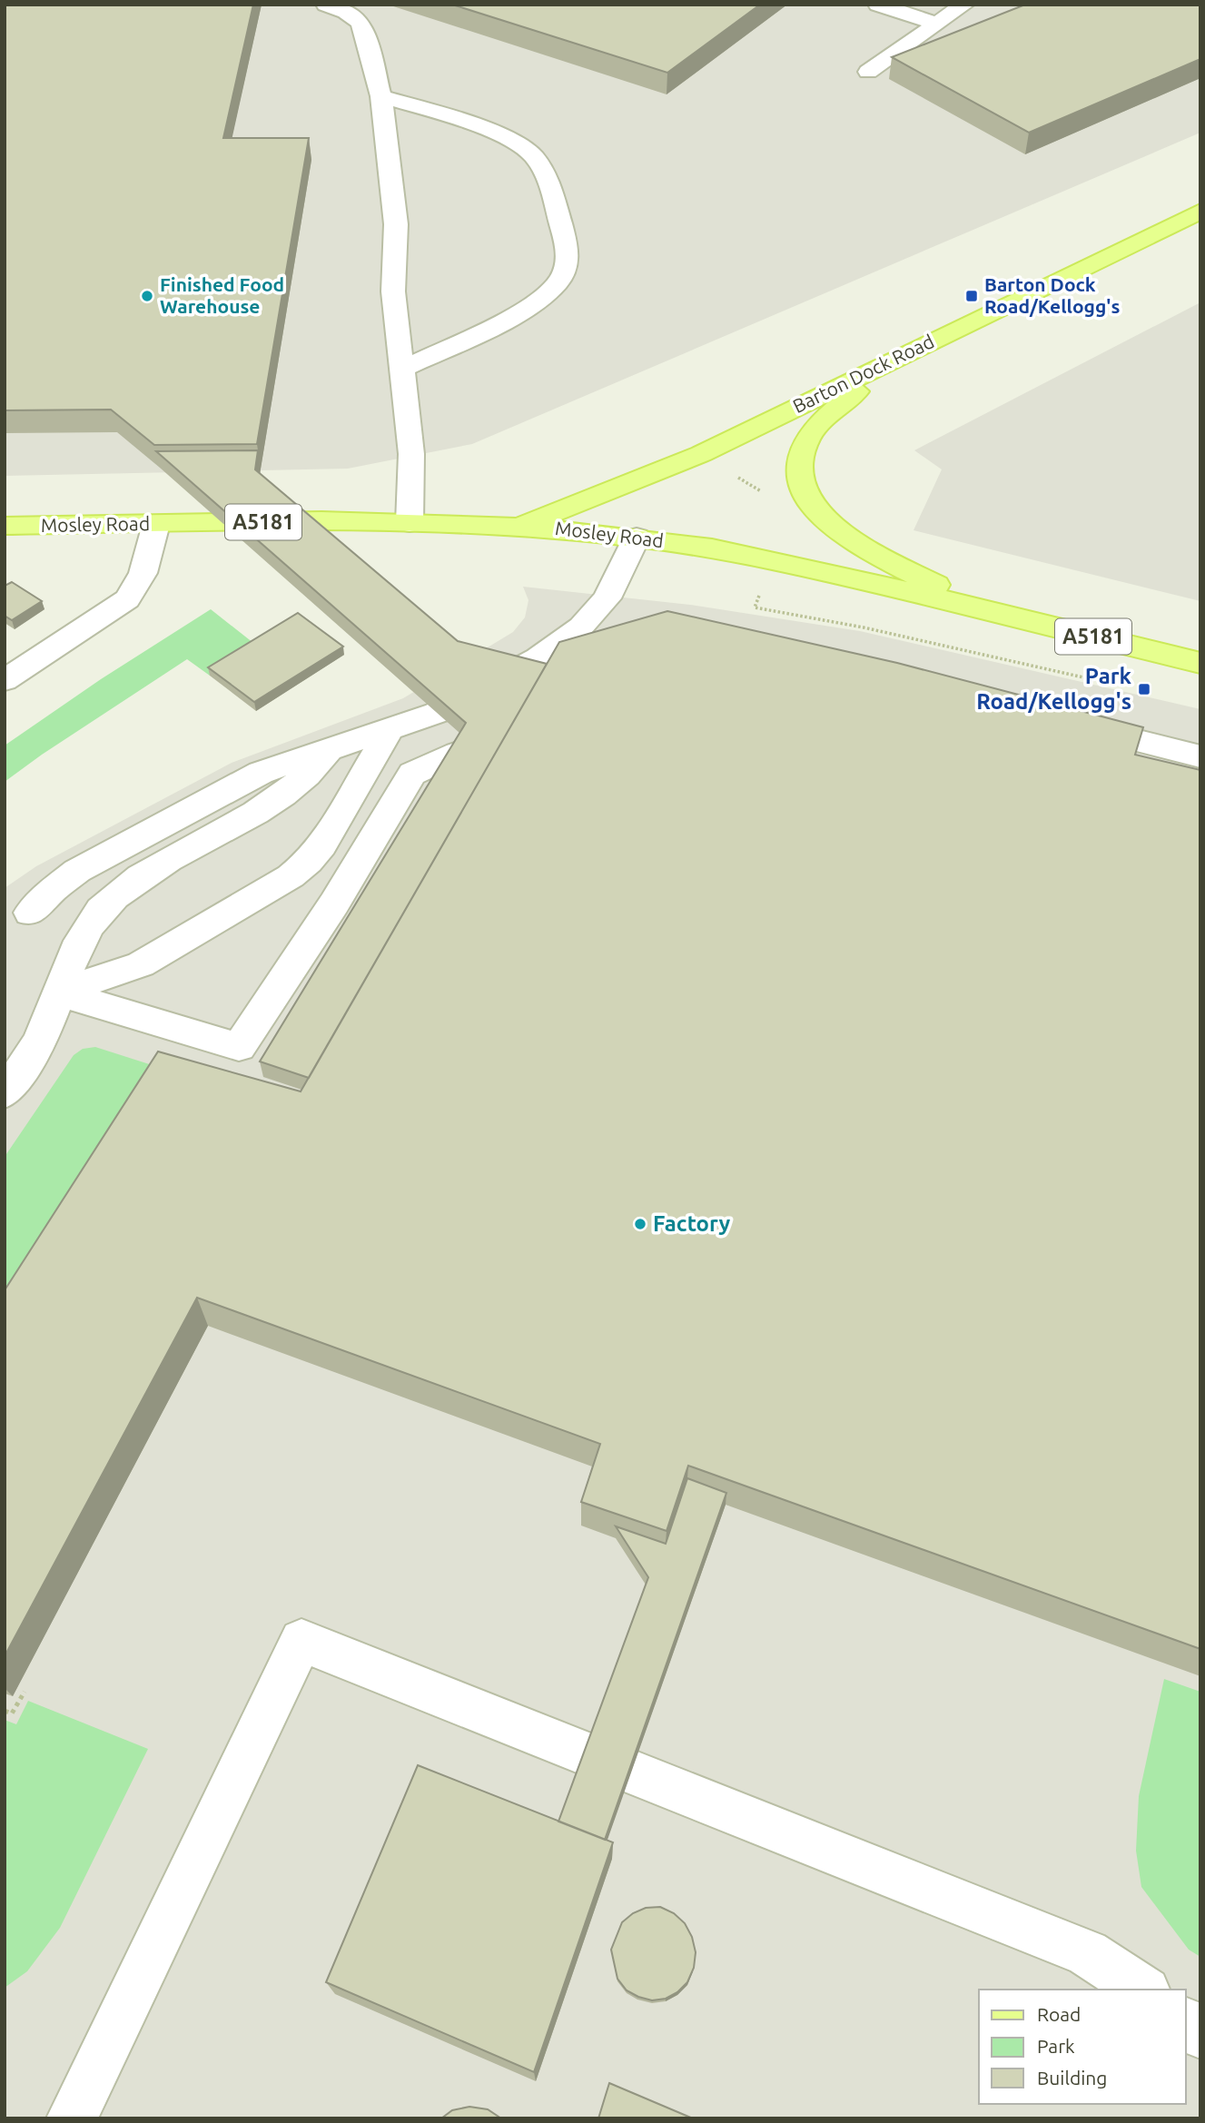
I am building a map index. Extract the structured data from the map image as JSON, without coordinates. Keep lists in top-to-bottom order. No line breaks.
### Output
{"streets":{"main road":["Barton Dock Road","A5181","Mosley Road"]},"crossings":[["Barton Dock Road","Mosley Road"]],"places":{"other":["Finished Food Warehouse","Factory"],"transit":["Barton Dock Road/Kellogg's","Park Road/Kellogg's"]},"legend":["Road","Park","Building"]}
